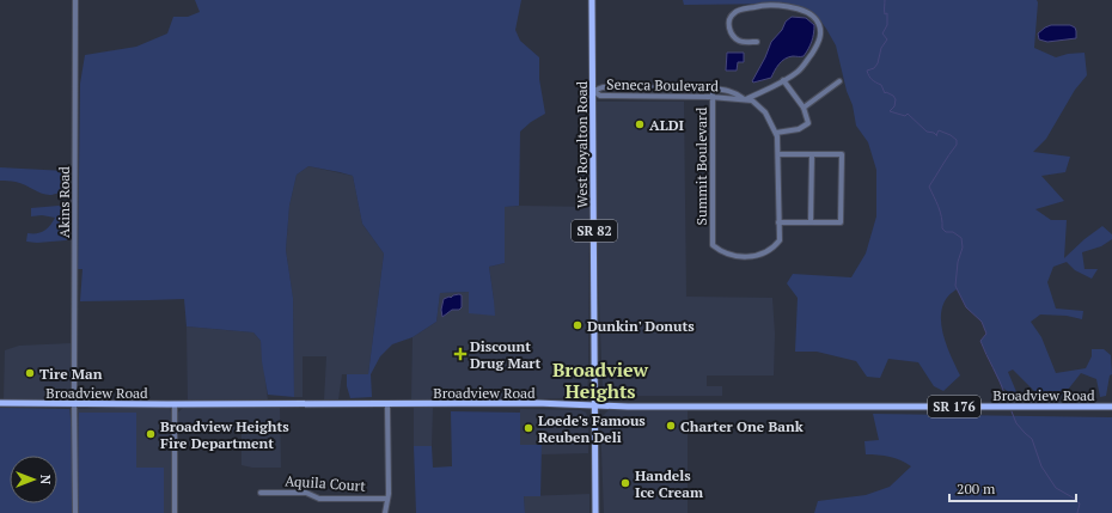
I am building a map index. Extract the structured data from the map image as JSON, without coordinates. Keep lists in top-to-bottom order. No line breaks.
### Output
{"streets":{"main road":["West Royalton Road","SR 82","Broadview Road","SR 176"],"street":["Seneca Boulevard","Summit Boulevard","Akins Road","Aquila Court"]},"crossings":[["Seneca Boulevard","West Royalton Road"],["Seneca Boulevard","Summit Boulevard"],["West Royalton Road","SR 82"],["West Royalton Road","Broadview Road"],["Akins Road","Broadview Road"],["SR 82","Broadview Road"]],"districts":["Broadview Heights"],"places":{"other":["ALDI","Dunkin' Donuts","Tire Man","Charter One Bank","Loede's Famous Reuben Deli","Broadview Heights Fire Department","Handels Ice Cream"],"health":["Discount Drug Mart"]},"scale_bar":"200 m","north":"right"}
